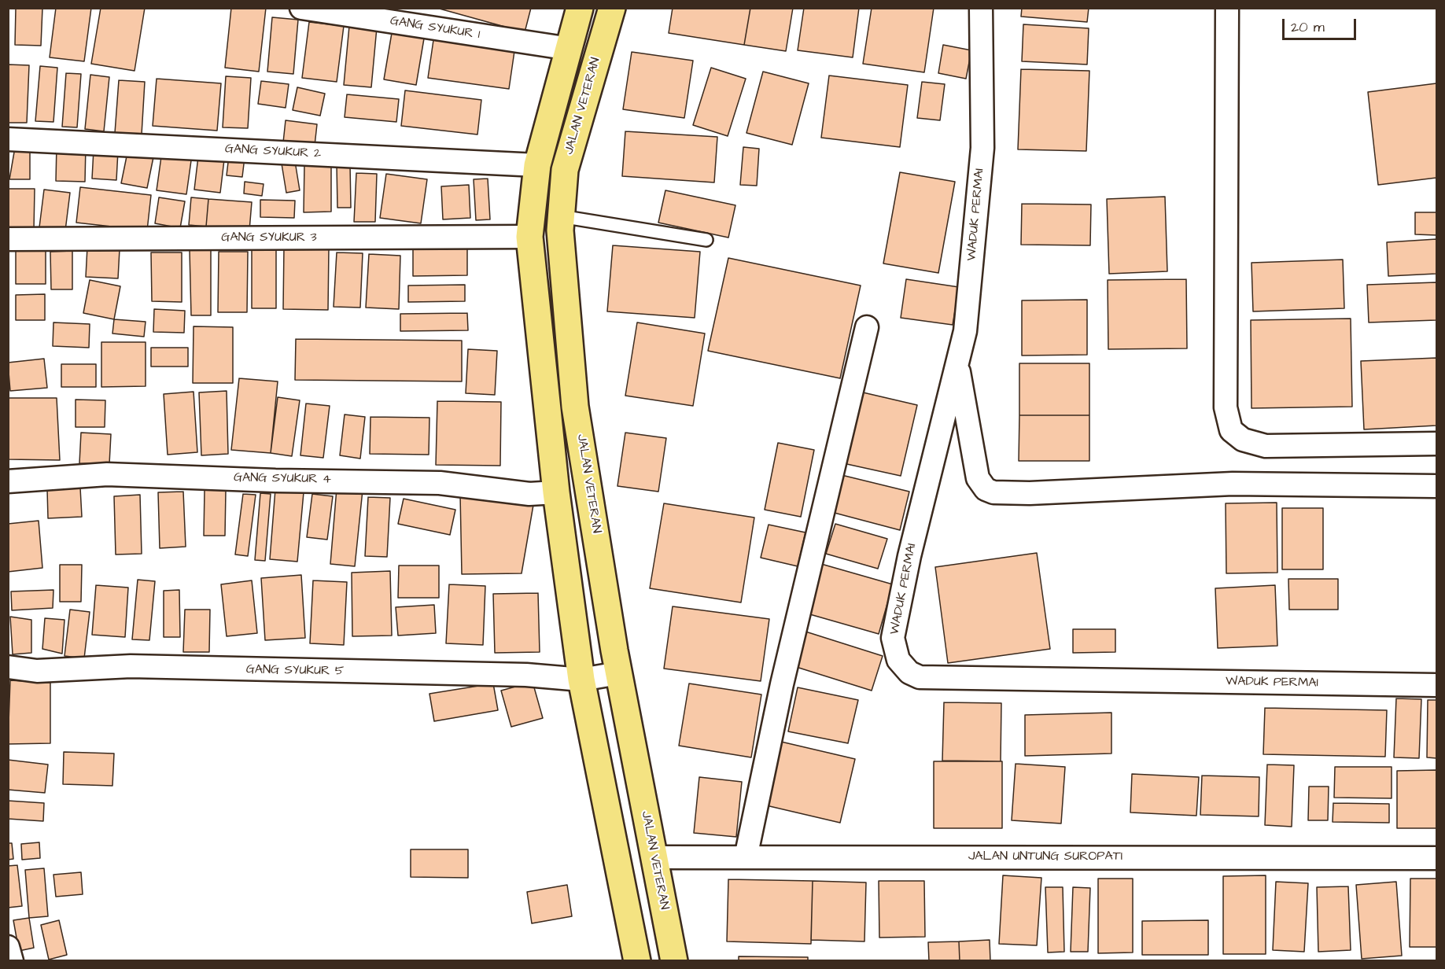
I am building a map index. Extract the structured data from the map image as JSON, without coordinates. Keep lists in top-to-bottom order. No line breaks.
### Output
{"streets":{"highway":["JALAN VETERAN"],"street":["GANG SYUKUR 1","GANG SYUKUR 2","WADUK PERMAI","GANG SYUKUR 3","GANG SYUKUR 4","GANG SYUKUR 5","JALAN UNTUNG SUROPATI"]},"crossings":[["JALAN VETERAN","GANG SYUKUR 5"],["JALAN VETERAN","JALAN UNTUNG SUROPATI"]],"scale_bar":"20 m"}
